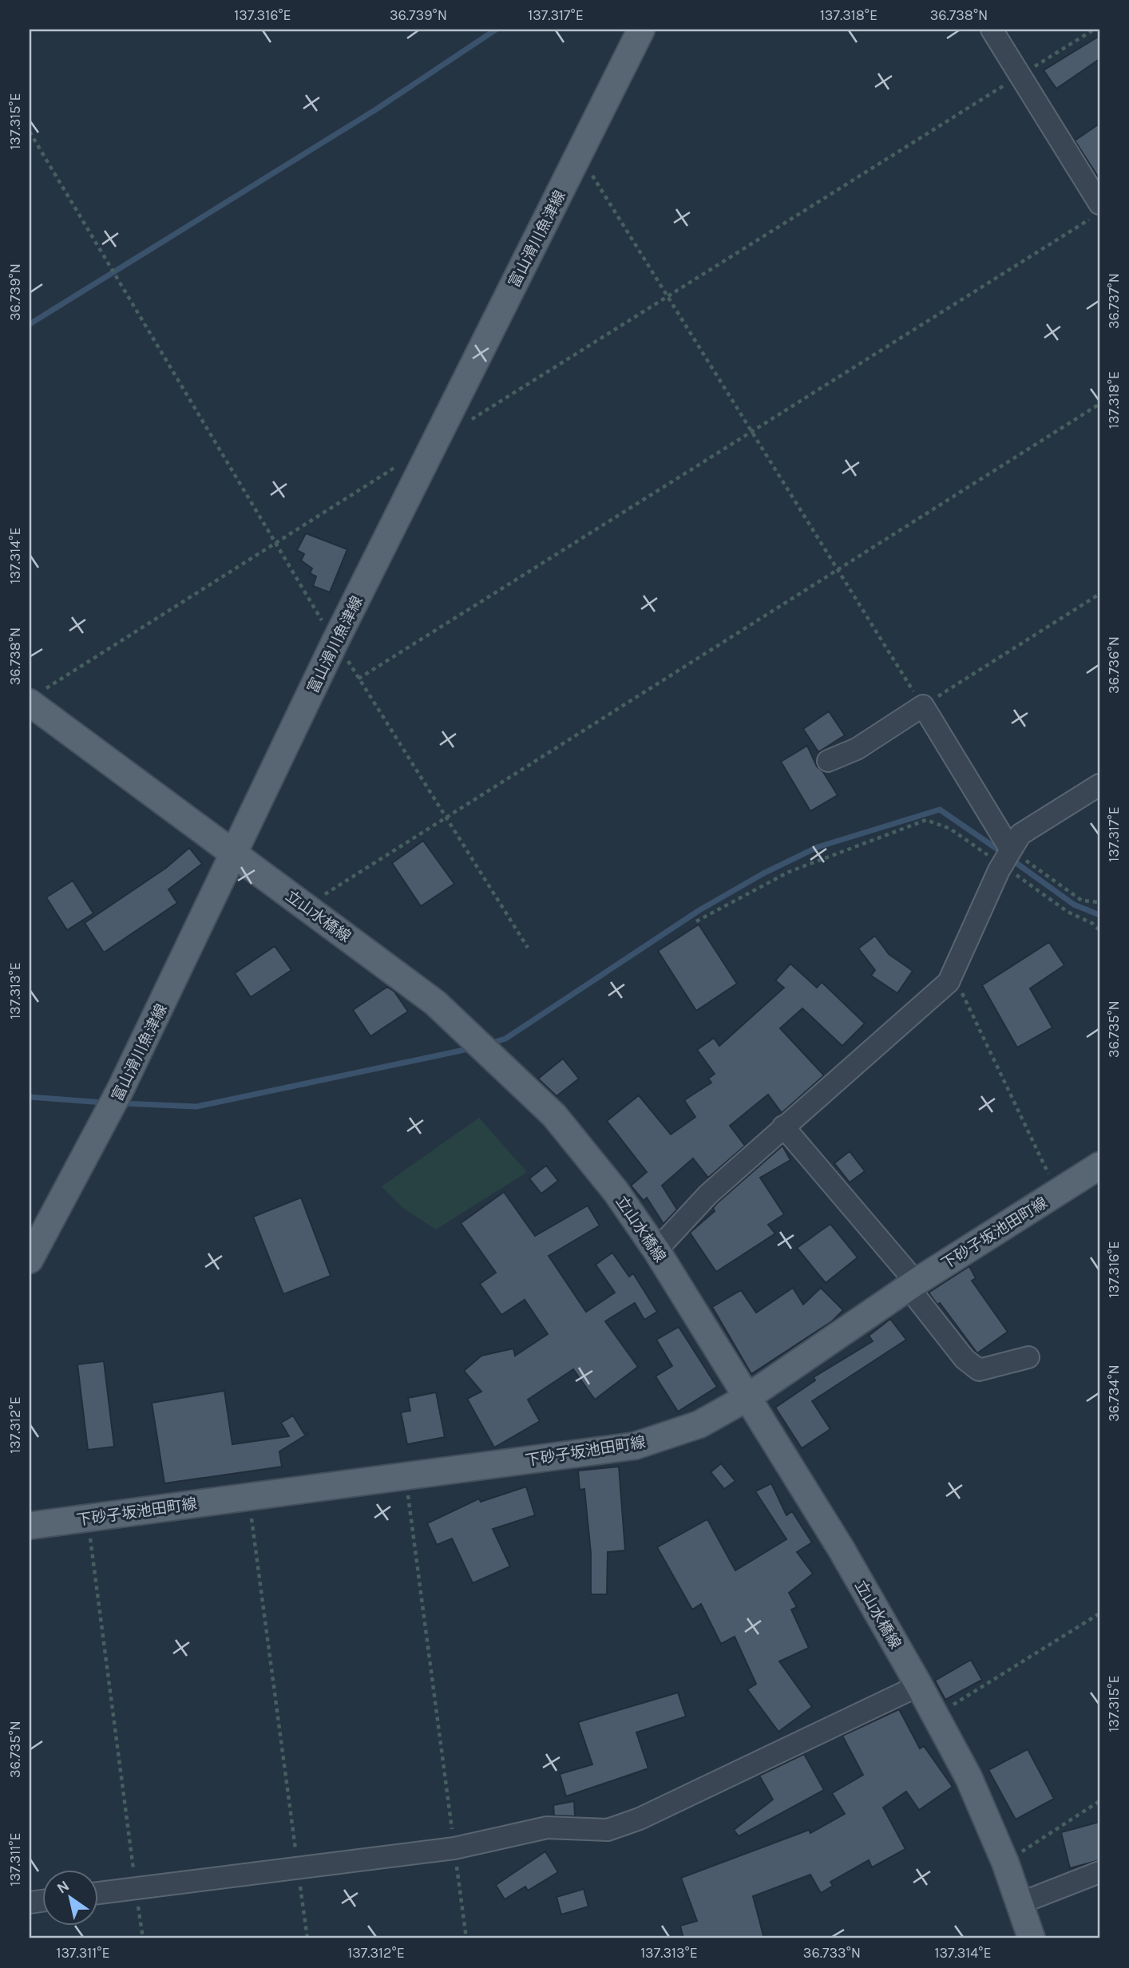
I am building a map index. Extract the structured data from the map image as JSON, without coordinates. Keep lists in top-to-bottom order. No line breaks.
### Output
{"streets":{"main road":["富山滑川魚津線","立山水橋線","下砂子坂池田町線"]},"crossings":[["富山滑川魚津線","立山水橋線"],["立山水橋線","下砂子坂池田町線"]],"north":"top left","coordinates":["137.316°E","36.739°N","137.317°E","137.318°E","36.738°N","137.315°E","36.737°N","137.314°E","36.736°N","137.313°E","36.735°N","36.734°N","137.312°E","137.311°E","36.733°N"]}
